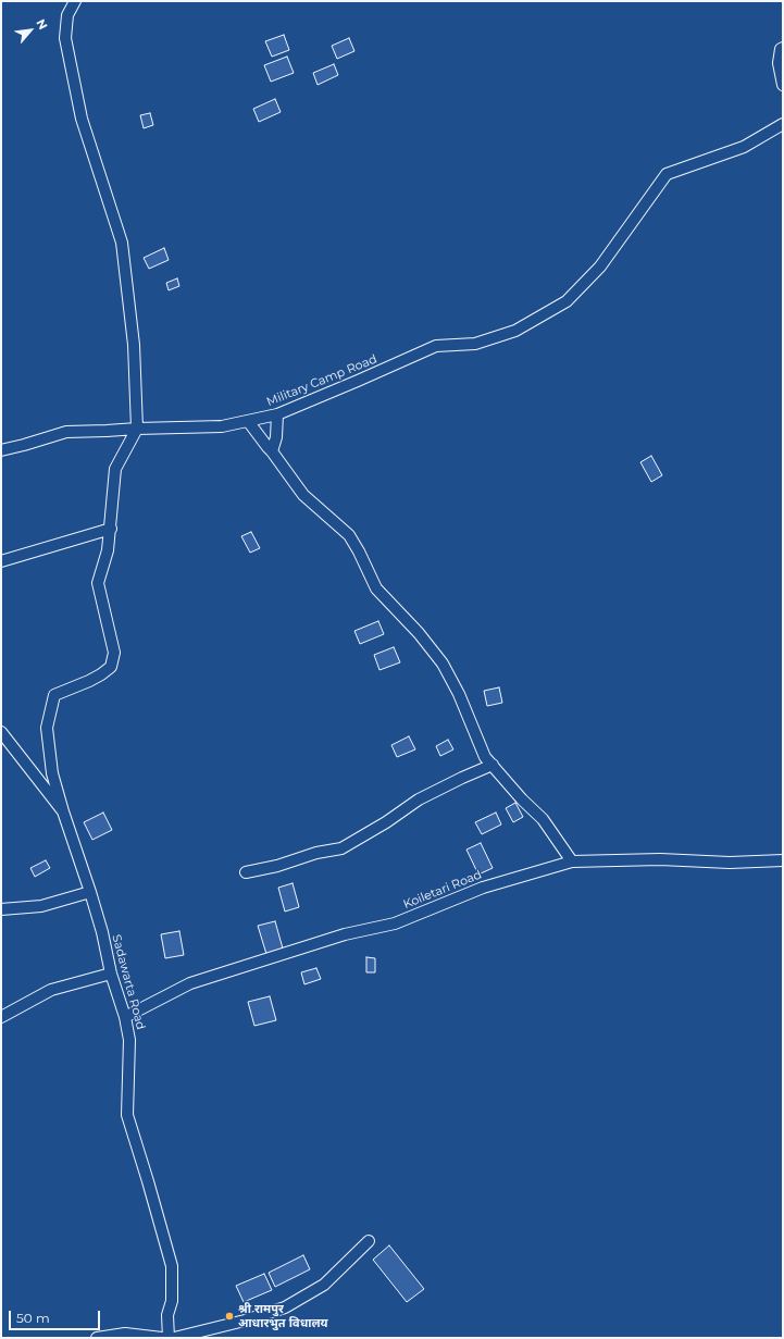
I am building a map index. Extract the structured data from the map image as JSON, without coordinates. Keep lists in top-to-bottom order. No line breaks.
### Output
{"streets":{"street":["Military Camp Road","Koiletari Road","Sadawarta Road"]},"crossings":[["Koiletari Road","Sadawarta Road"]],"places":["श्री रामपुर आधारभुत विधालय"],"scale_bar":"50 m","north":"top right"}
